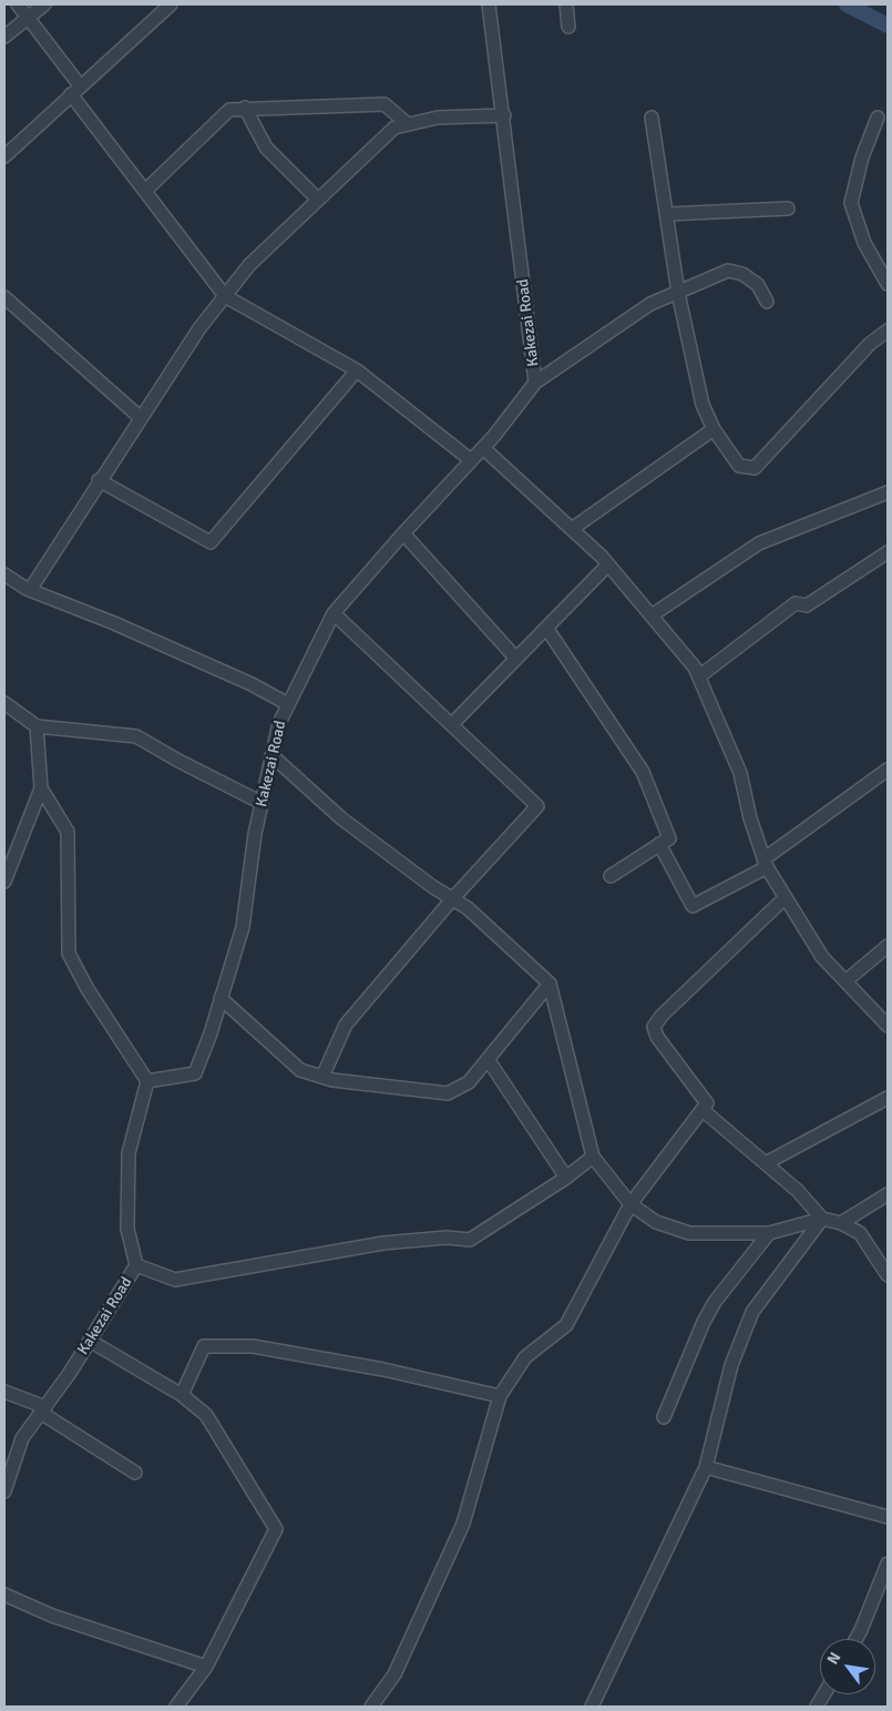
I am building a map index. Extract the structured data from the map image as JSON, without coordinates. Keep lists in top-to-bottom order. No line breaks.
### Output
{"streets":{"street":["Kakezai Road"]},"north":"top left"}
